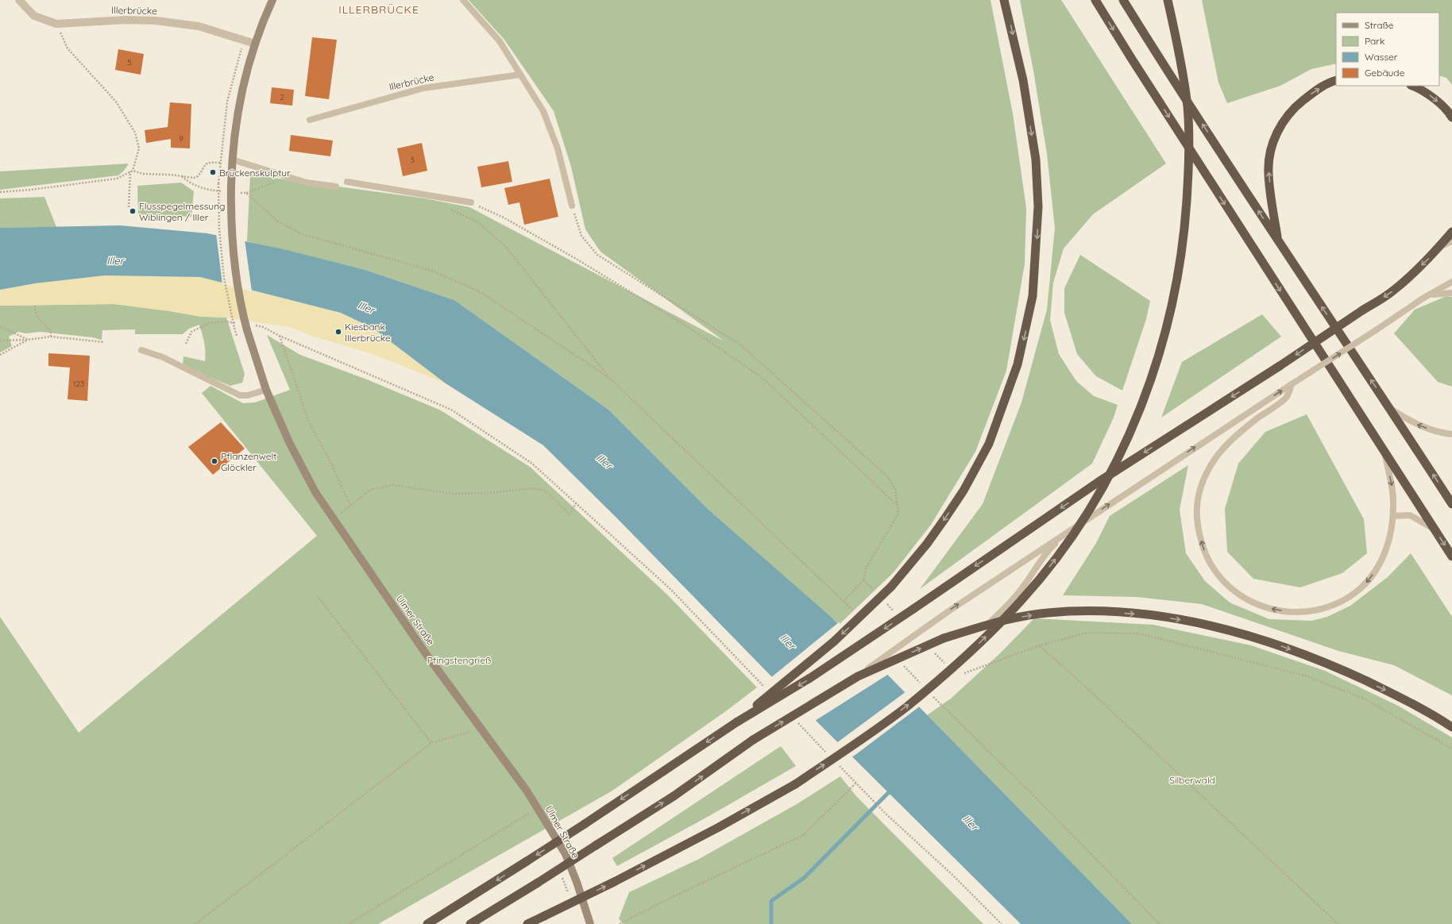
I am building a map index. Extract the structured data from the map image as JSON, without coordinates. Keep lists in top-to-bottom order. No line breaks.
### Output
{"streets":{"main road":["Ulmer Straße"],"street":["Illerbrücke"]},"districts":["ILLERBRÜCKE"],"water":["Iller"],"parks":["Pfingstengrieß","Silberwald"],"places":["Brückenskulptur","Flusspegelmessung Wiblingen / Iller","Kiesbank Illerbrücke","Pflanzenwelt Glöckler"],"house_numbers":["5","2","9","3","123"],"legend":["Straße","Park","Wasser","Gebäude"]}
